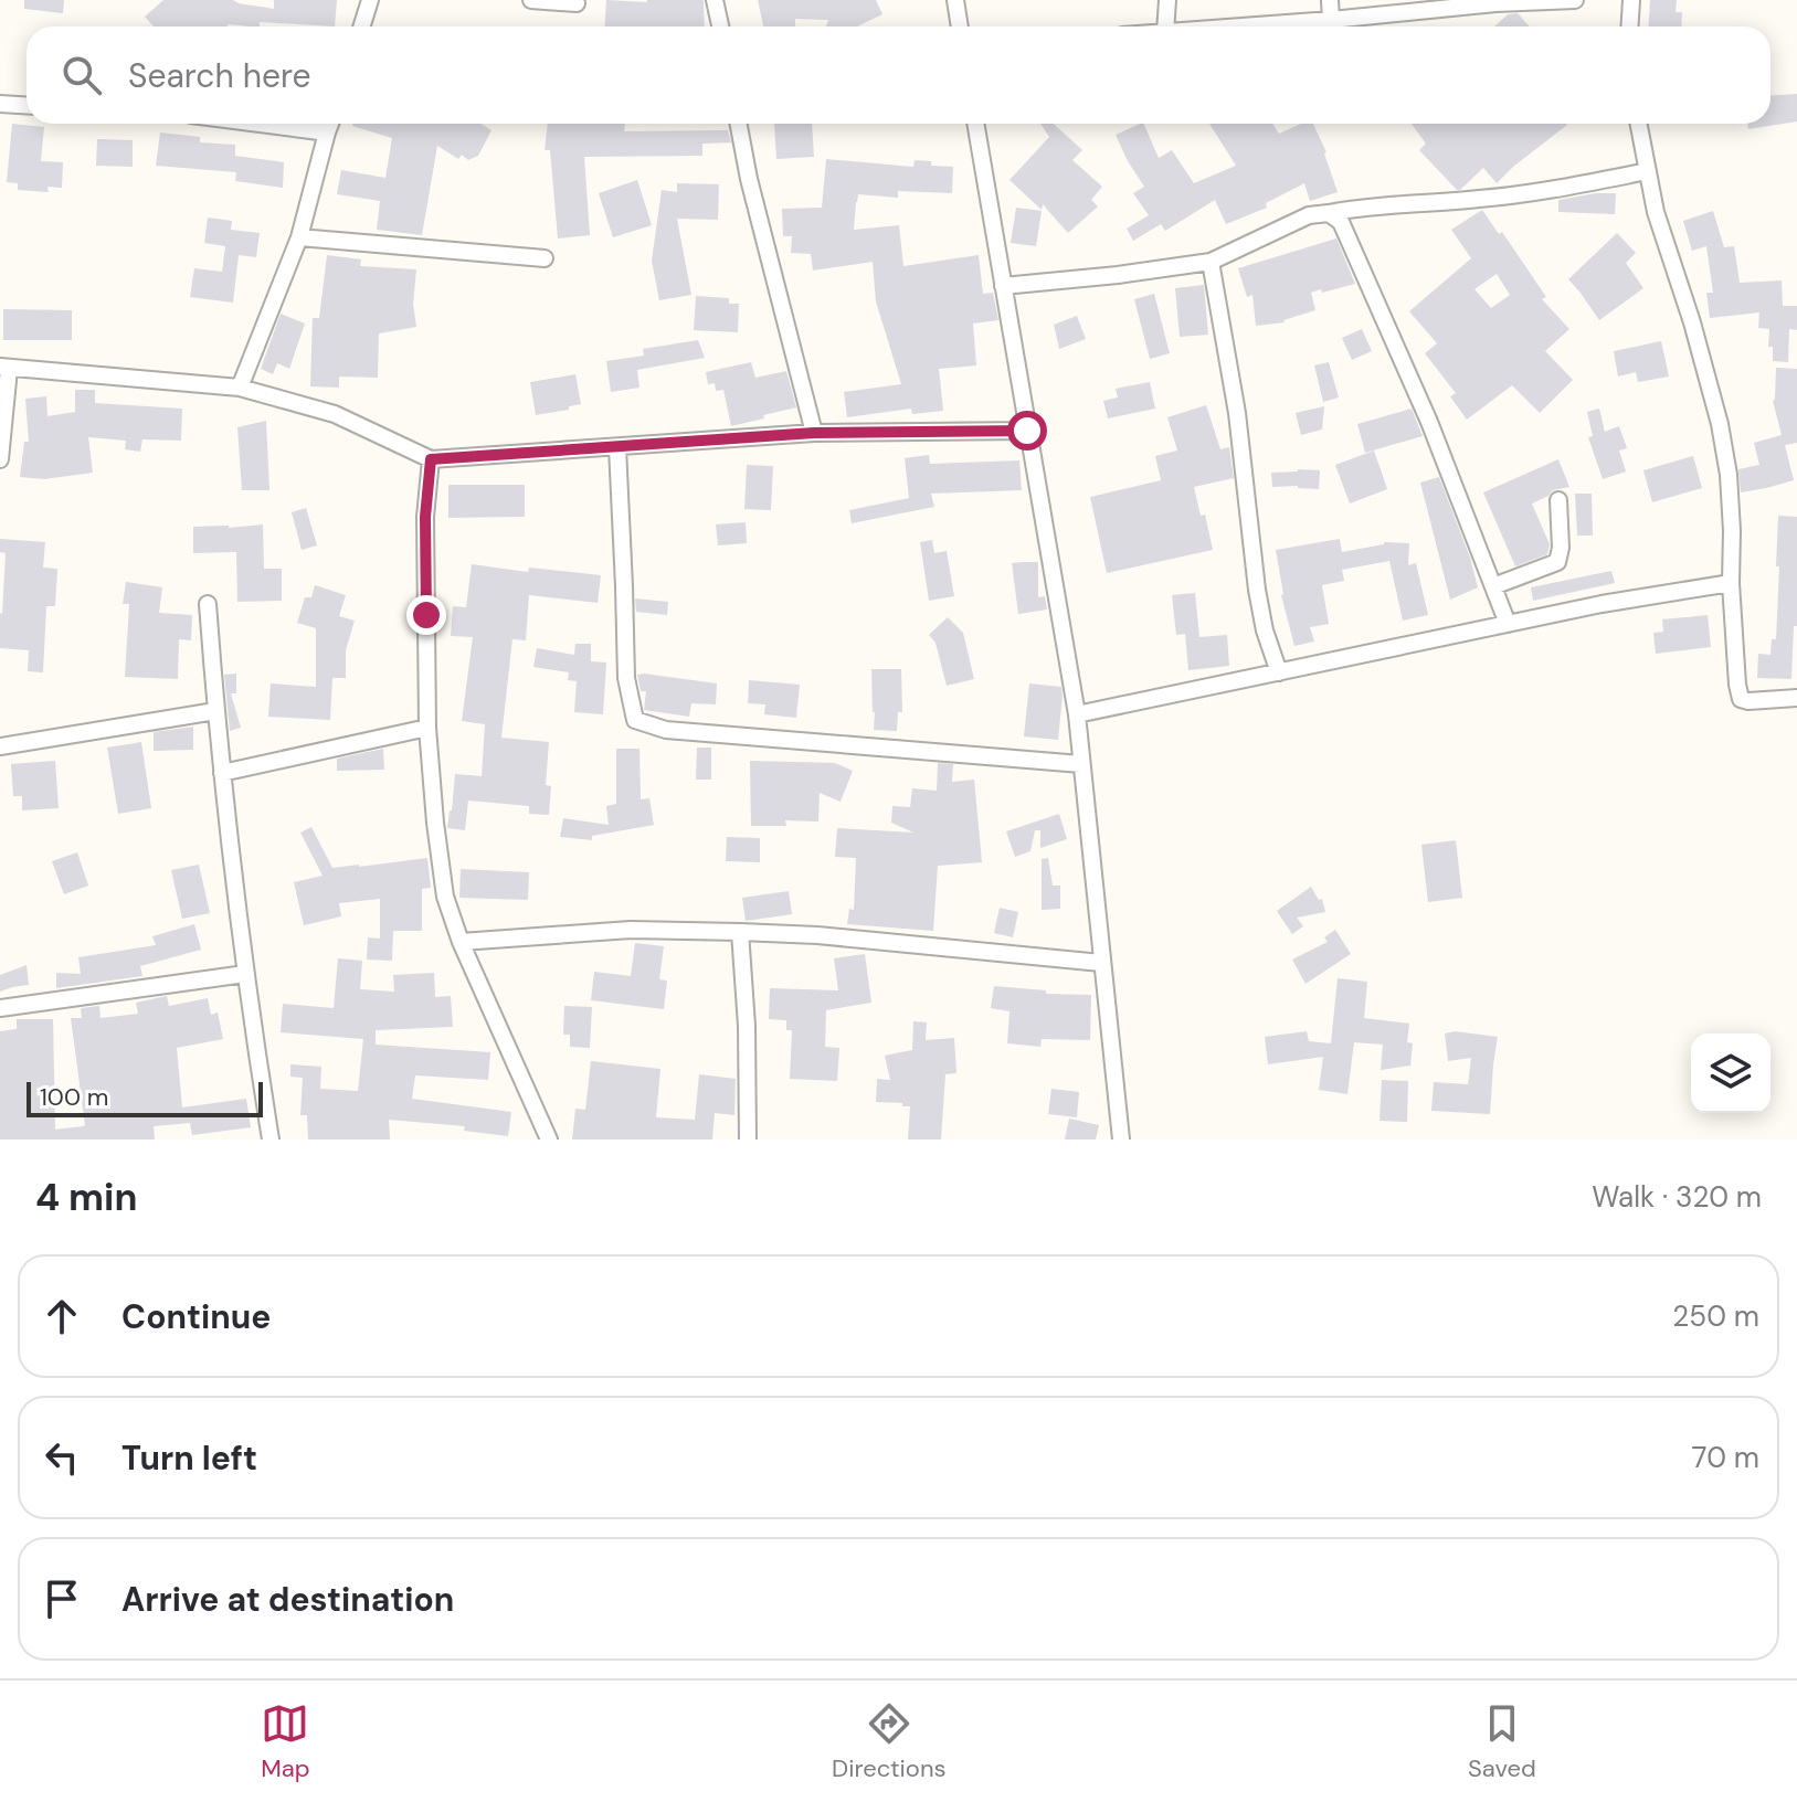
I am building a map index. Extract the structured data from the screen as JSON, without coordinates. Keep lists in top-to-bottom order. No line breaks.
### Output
{"scale_bar":"100 m","page":{"search":"Search here","scale":"100 m","heading":["4 min","Walk · 320 m"],"list":[["Continue","250 m"],["Turn left","70 m"],"Arrive at destination"],"nav":["Map","Directions","Saved"]}}
